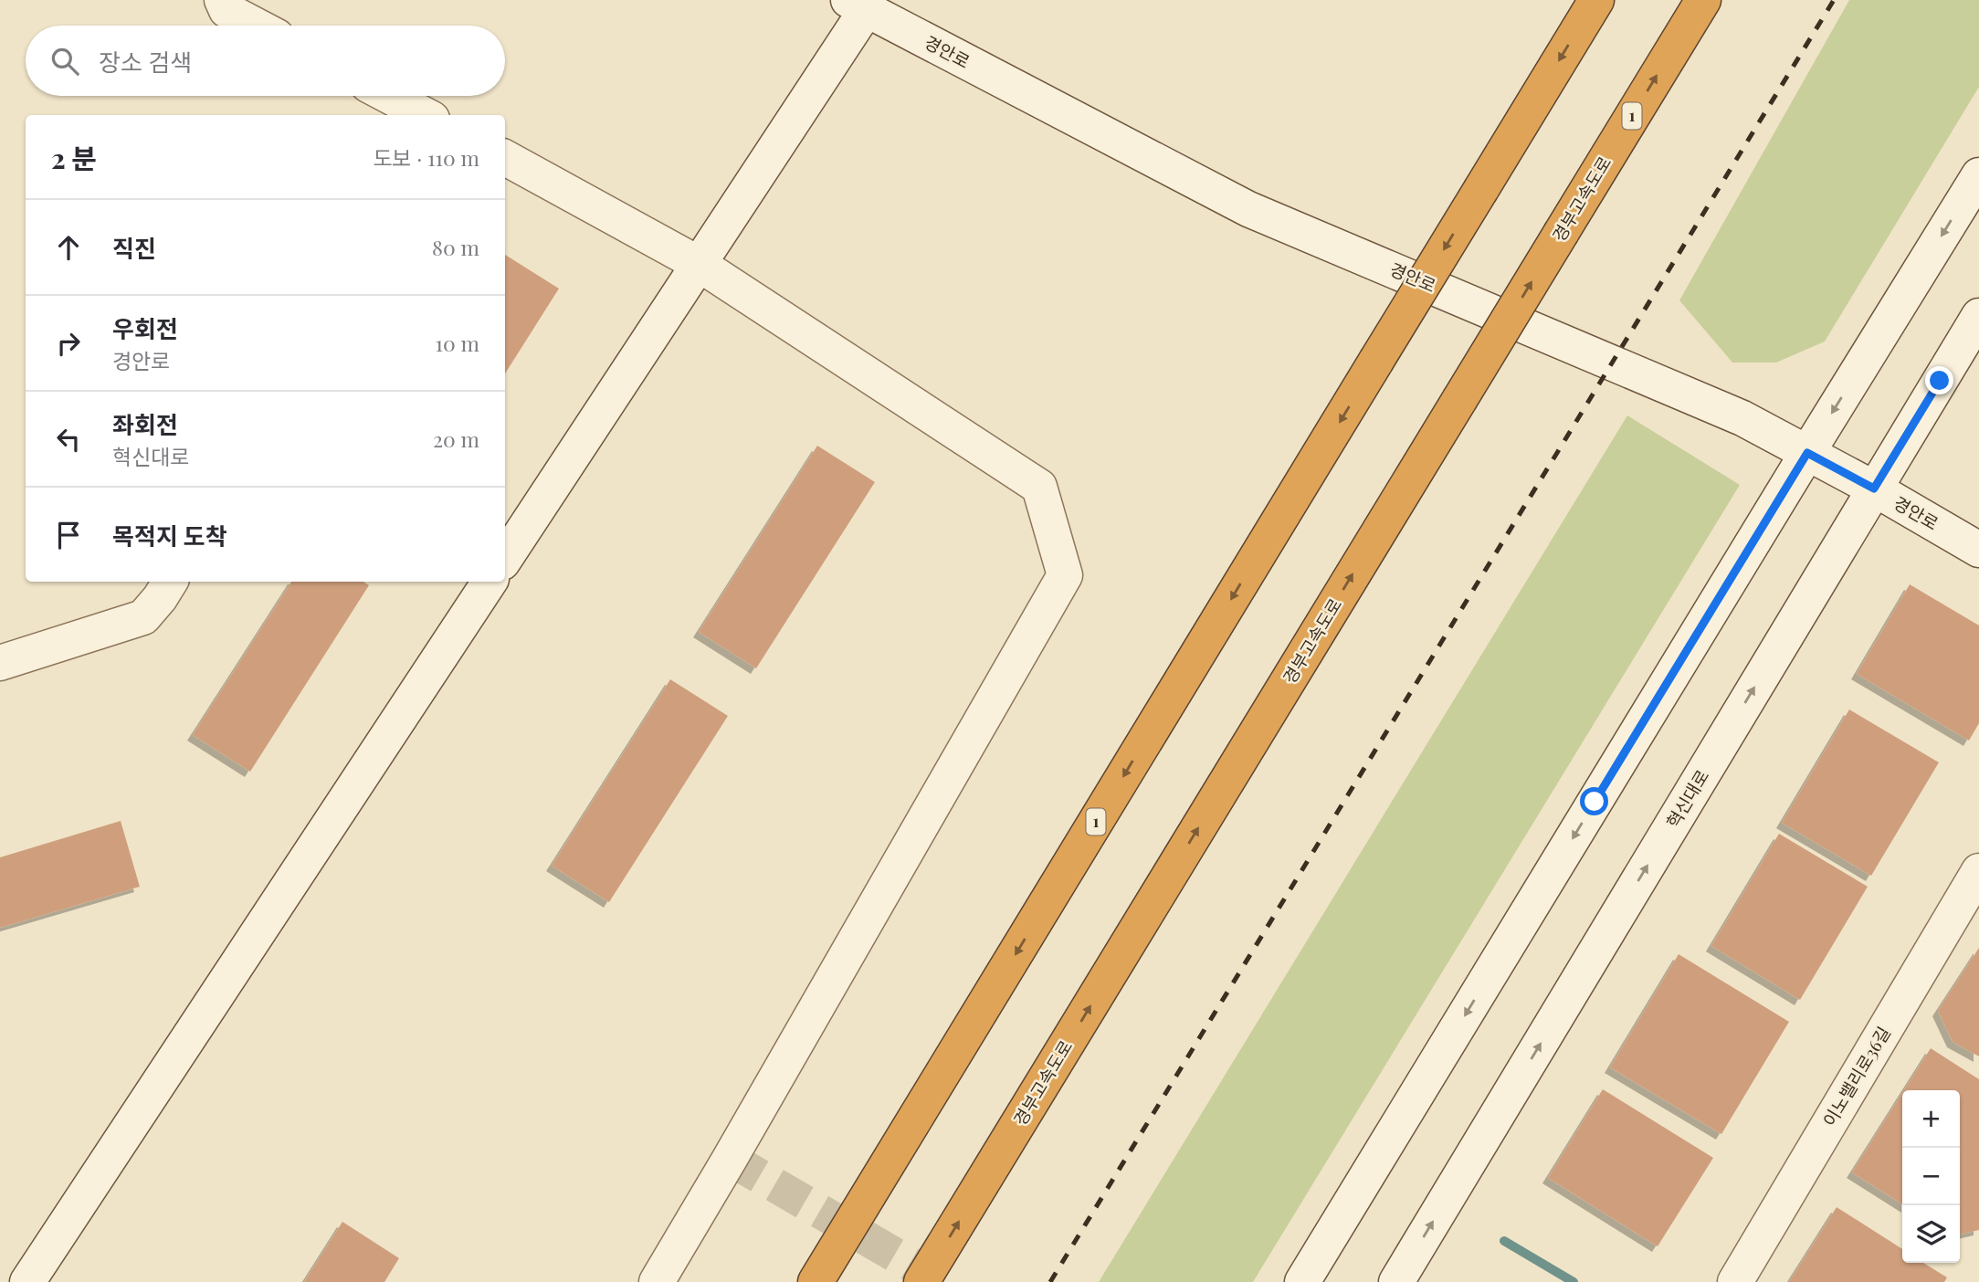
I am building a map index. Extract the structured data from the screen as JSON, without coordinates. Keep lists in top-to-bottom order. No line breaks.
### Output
{"streets":{"highway":["1","경부고속도로"],"street":["경안로","혁신대로","이노밸리로36길"]},"crossings":[["경안로","혁신대로"]],"page":{"search":"장소 검색","heading":["2 분","도보 · 110 m"],"list":[["직진","80 m"],["우회전","경안로","10 m"],["좌회전","혁신대로","20 m"],"목적지 도착"],"map_buttons":["+","−"]}}
